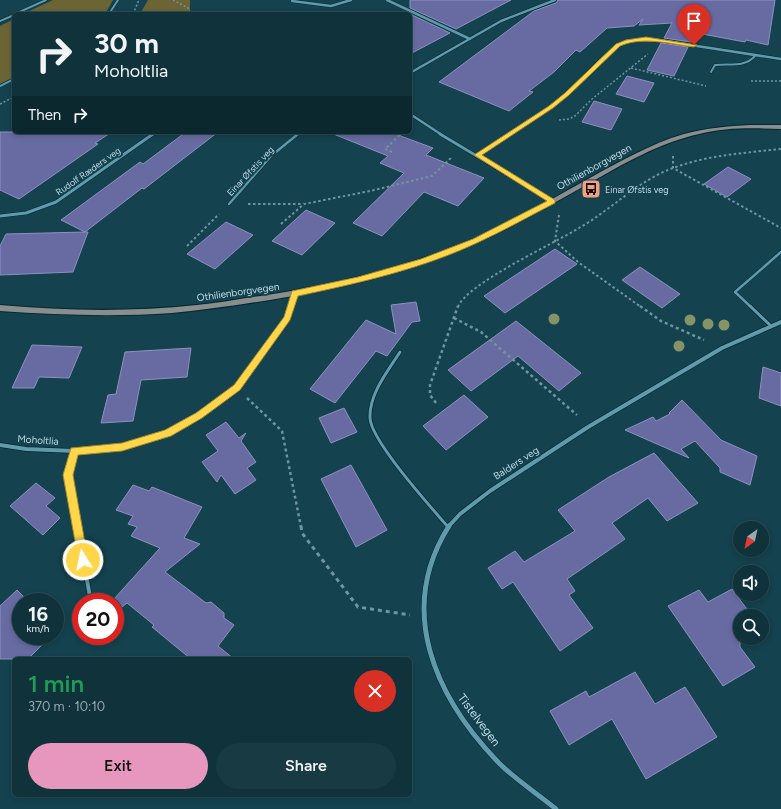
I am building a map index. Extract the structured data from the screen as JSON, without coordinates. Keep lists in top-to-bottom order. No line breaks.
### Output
{"streets":{"street":["Othilienborgvegen","Rudolf Ræders veg","Moholtlia","Balders veg","Tistelvegen"],"lane":["Einar Øfstis veg"]},"crossings":[["Othilienborgvegen","Moholtlia"],["Balders veg","Tistelvegen"]],"places":{"bus stop":["Einar Øfstis veg"]},"north":"bottom left","page":{"turn":["30 m","Moholtlia"],"then":"Then","speed":"16 km/h","limit":"20","heading":["1 min","370 m · 10:10"],"buttons":["Exit","Share"]}}
